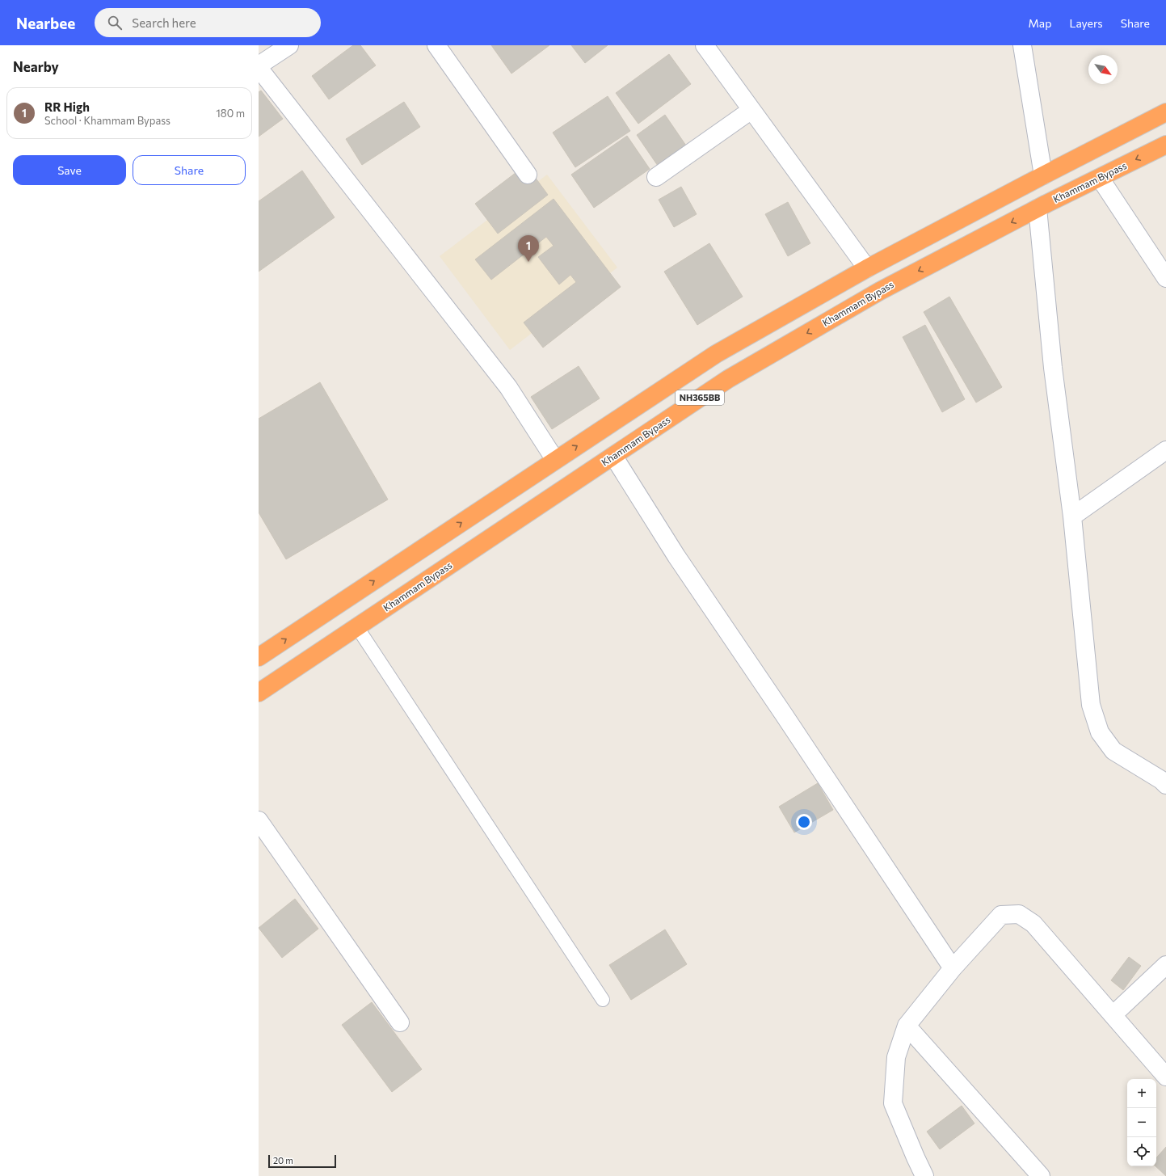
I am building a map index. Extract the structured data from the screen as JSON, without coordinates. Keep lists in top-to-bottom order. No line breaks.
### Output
{"streets":{"highway":["Khammam Bypass","NH365BB"]},"scale_bar":"20 m","north":"bottom right","page":{"header":"Nearbee","search":"Search here","nav":["Map","Layers","Share"],"heading":"Nearby","list":[{"mark":"1","name":"RR High","note":"School · Khammam Bypass","value":"180 m"}],"buttons":["Save","Share"],"pins":"1","map_buttons":["+","−"],"scale":"20 m"}}
